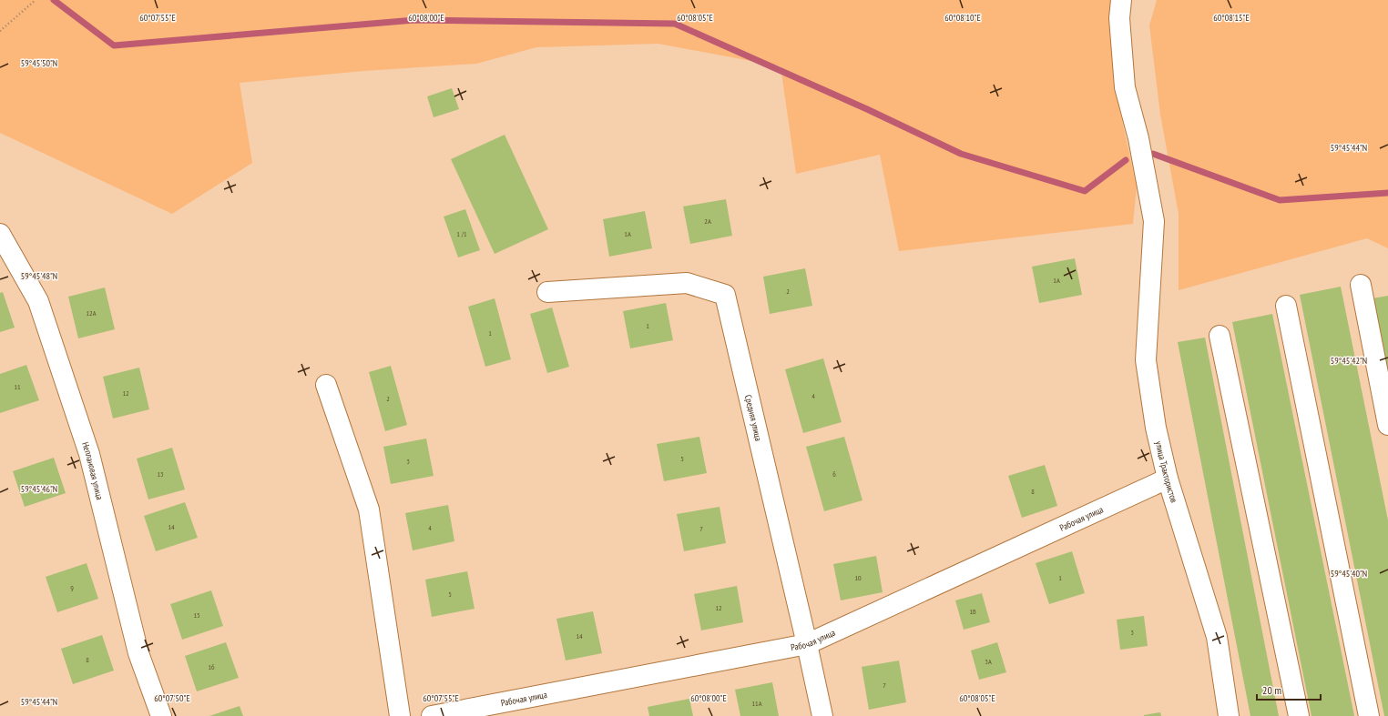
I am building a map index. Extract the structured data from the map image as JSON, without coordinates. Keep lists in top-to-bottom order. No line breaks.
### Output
{"streets":{"street":["Средняя улица","Неплановая улица","улица Трактористов","Рабочая улица"]},"crossings":[["Средняя улица","Рабочая улица"],["улица Трактористов","Рабочая улица"]],"house_numbers":["2А","1 /1","1А","1А","2","12А","1","1","11","12","4","2","5","3","13","6","8","14","4","7","10","1","9","5","12","1Б","15","3","14","8","3А","16","7","11А"],"scale_bar":"20 m","coordinates":["60°07'55\"E","60°08'00\"E","60°08'05\"E","60°08'10\"E","60°08'15\"E","59°45'50\"N","59°45'44\"N","59°45'48\"N","59°45'42\"N","59°45'46\"N","59°45'40\"N","60°07'50\"E"]}
